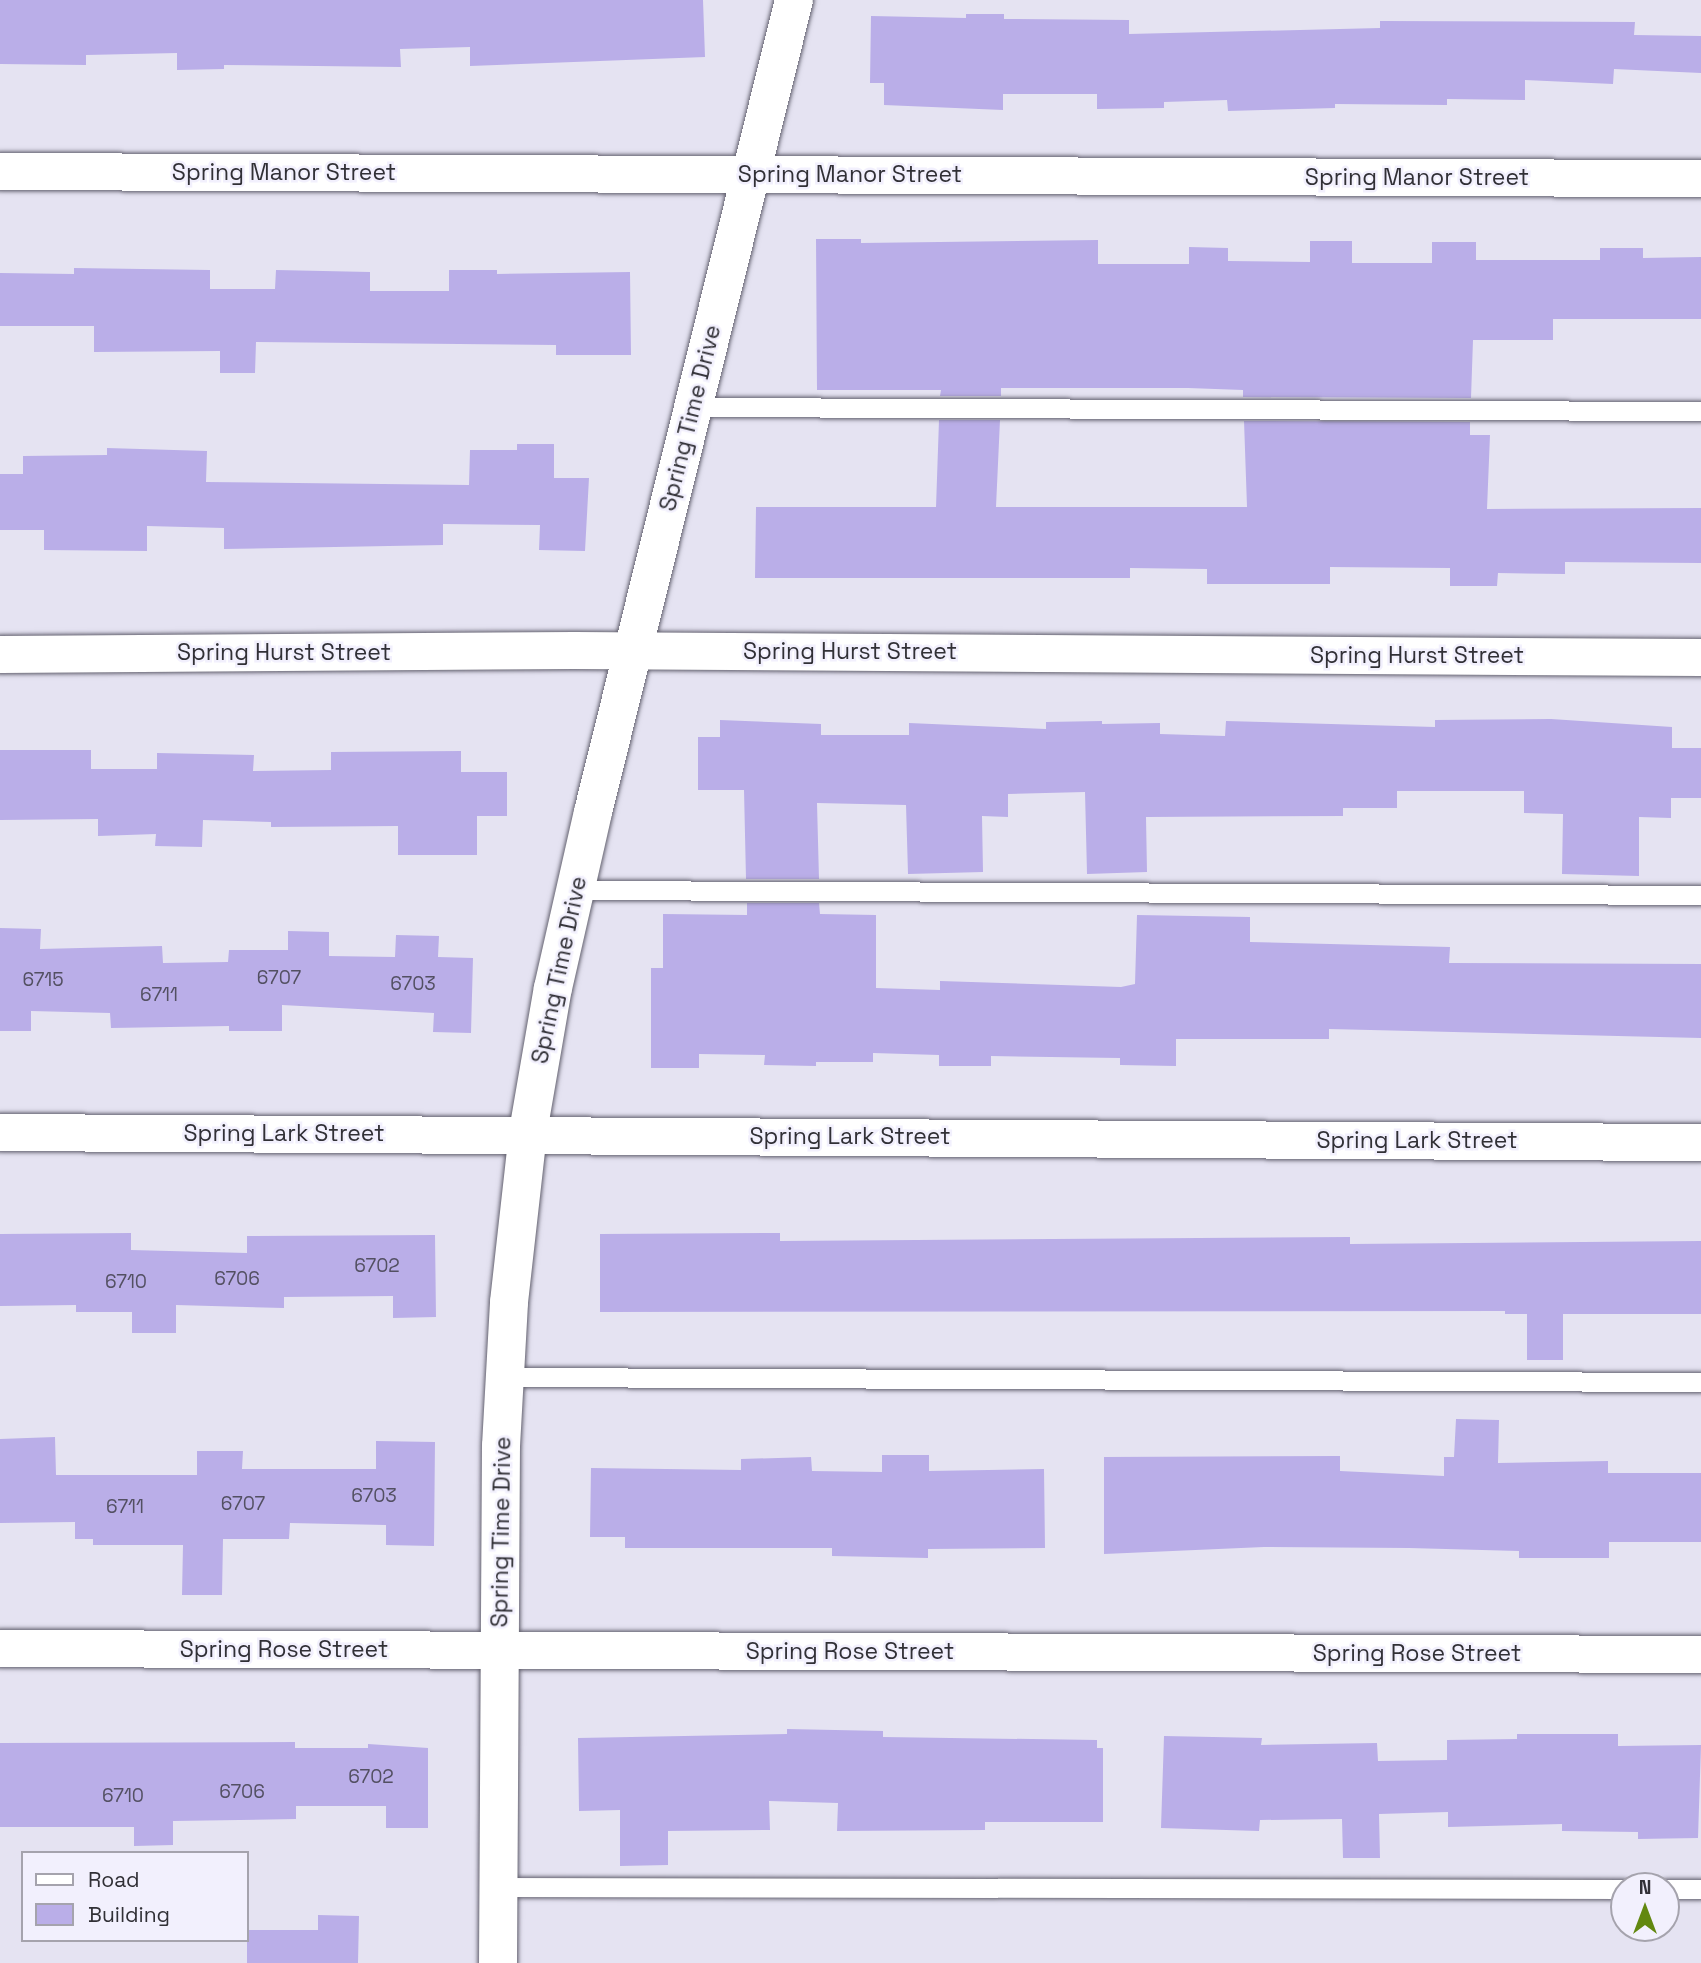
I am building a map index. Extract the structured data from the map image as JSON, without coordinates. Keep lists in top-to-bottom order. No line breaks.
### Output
{"streets":{"street":["Spring Manor Street","Spring Time Drive","Spring Hurst Street","Spring Lark Street","Spring Rose Street"]},"crossings":[["Spring Manor Street","Spring Time Drive"],["Spring Time Drive","Spring Hurst Street"],["Spring Time Drive","Spring Lark Street"],["Spring Time Drive","Spring Rose Street"]],"house_numbers":["6707","6715","6703","6711","6702","6706","6710","6703","6707","6711","6702","6706","6710"],"legend":["Road","Building"],"north":"top"}
